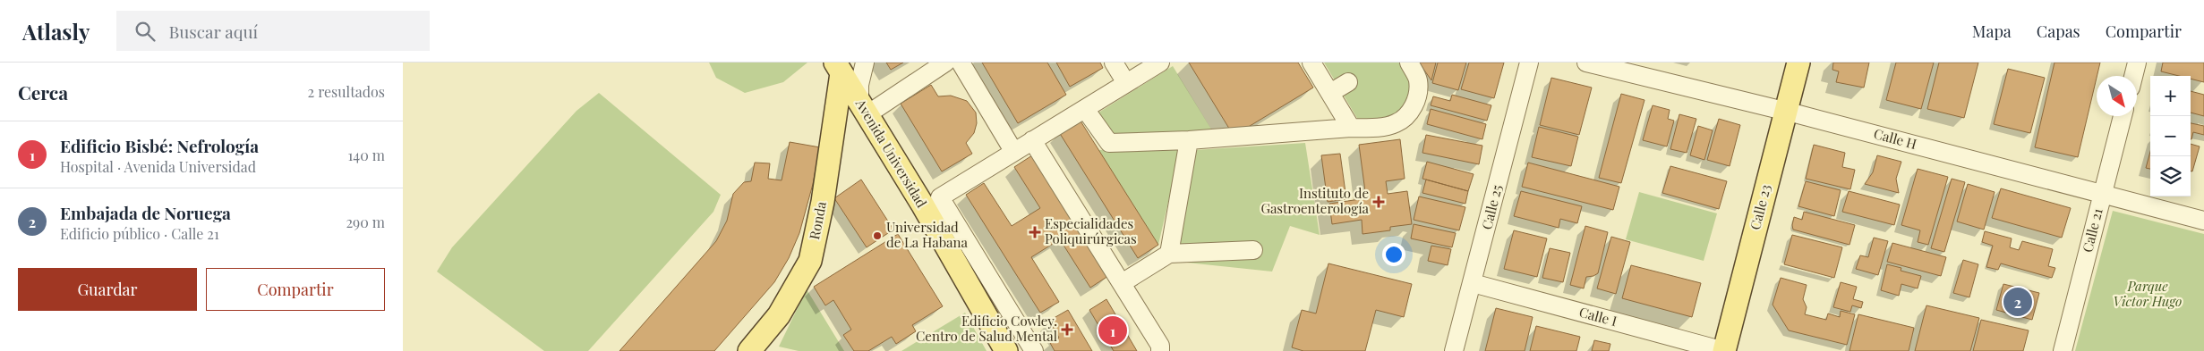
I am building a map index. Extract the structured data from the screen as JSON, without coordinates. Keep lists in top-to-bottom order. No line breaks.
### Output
{"streets":{"main road":["Avenida Universidad","Calle 23","Ronda"],"street":["Calle H","Calle 25","Calle 21","Calle I"]},"crossings":[["Calle H","Calle 23"],["Calle H","Calle 21"],["Avenida Universidad","Ronda"],["Calle 25","Calle I"],["Calle 23","Calle I"]],"parks":["Parque Victor Hugo"],"places":{"health":["Instituto de Gastroenterología","Especialidades Poliquirúrgicas","Edificio Cowley. Centro de Salud Mental"],"other":["Universidad de La Habana"]},"north":"bottom right","page":{"header":"Atlasly","search":"Buscar aquí","nav":["Mapa","Capas","Compartir"],"heading":["Cerca","2 resultados"],"map_buttons":["+","−"],"list":[{"mark":"1","name":"Edificio Bisbé: Nefrología","note":"Hospital · Avenida Universidad","value":"140 m"},{"mark":"2","name":"Embajada de Noruega","note":"Edificio público · Calle 21","value":"290 m"}],"buttons":["Guardar","Compartir"],"pins":["2","1"]}}
